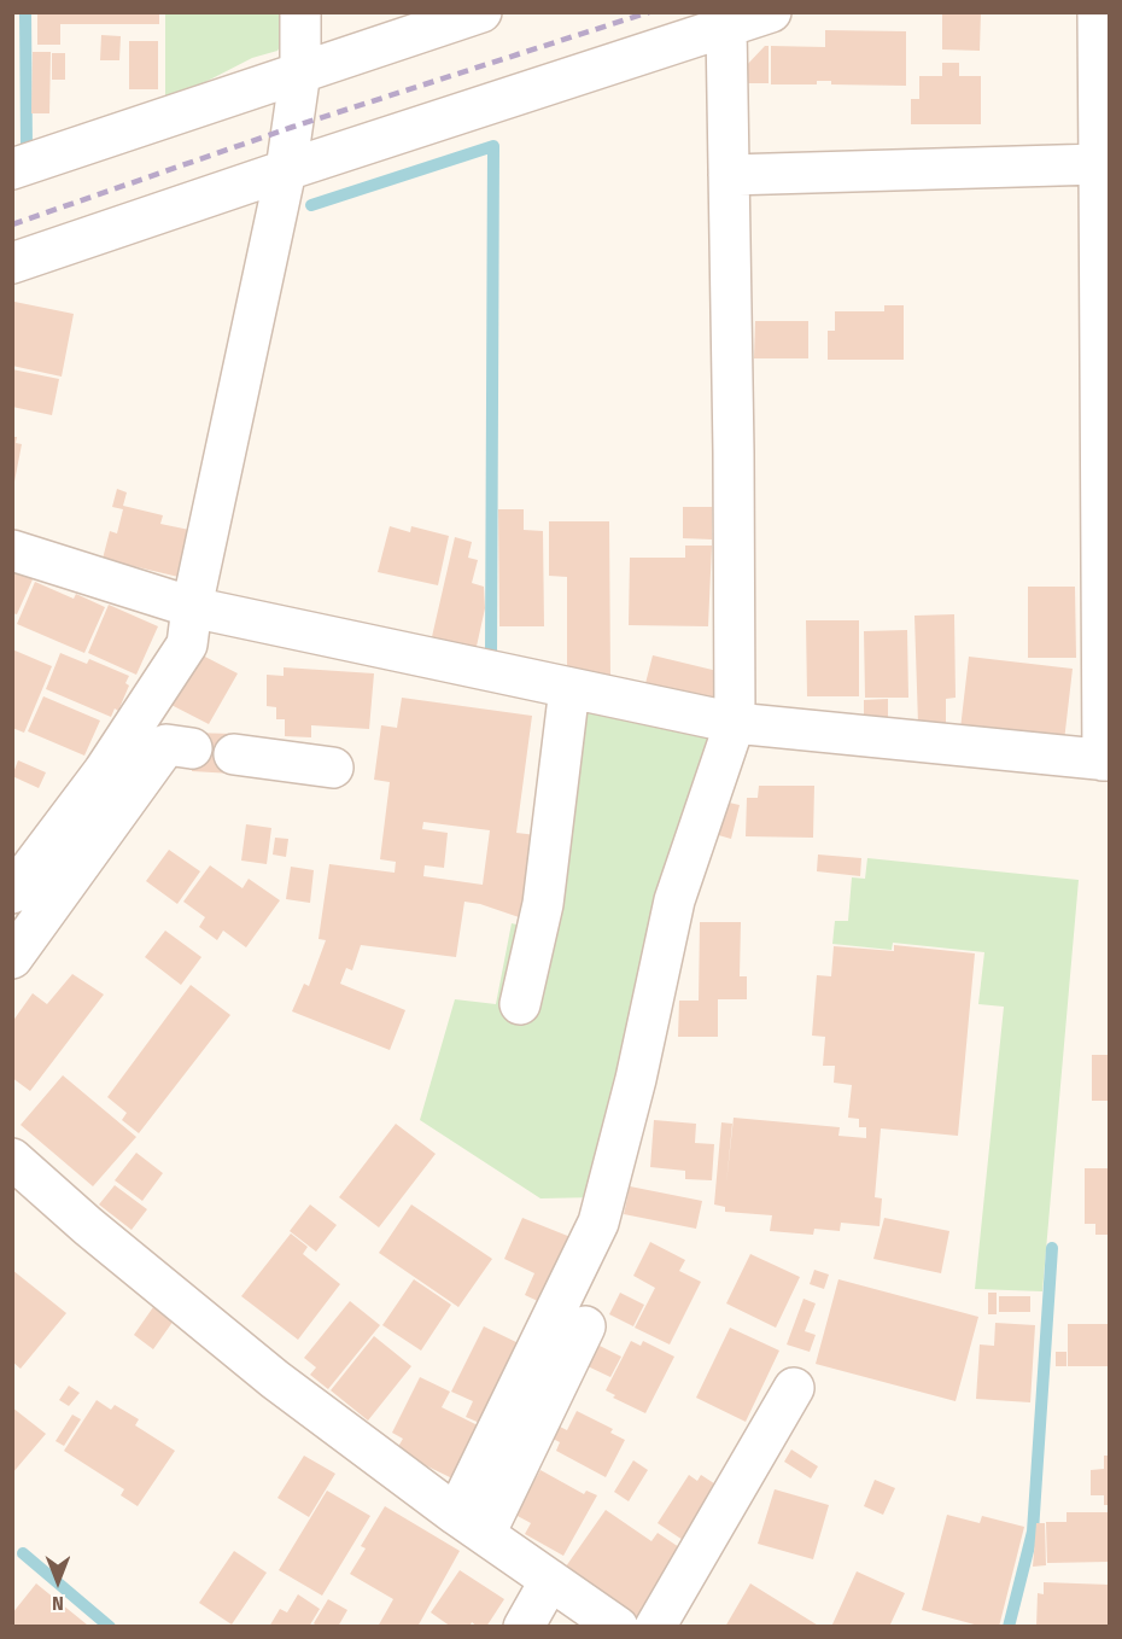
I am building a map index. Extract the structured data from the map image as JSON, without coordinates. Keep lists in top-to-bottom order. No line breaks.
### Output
{"north":"bottom"}
